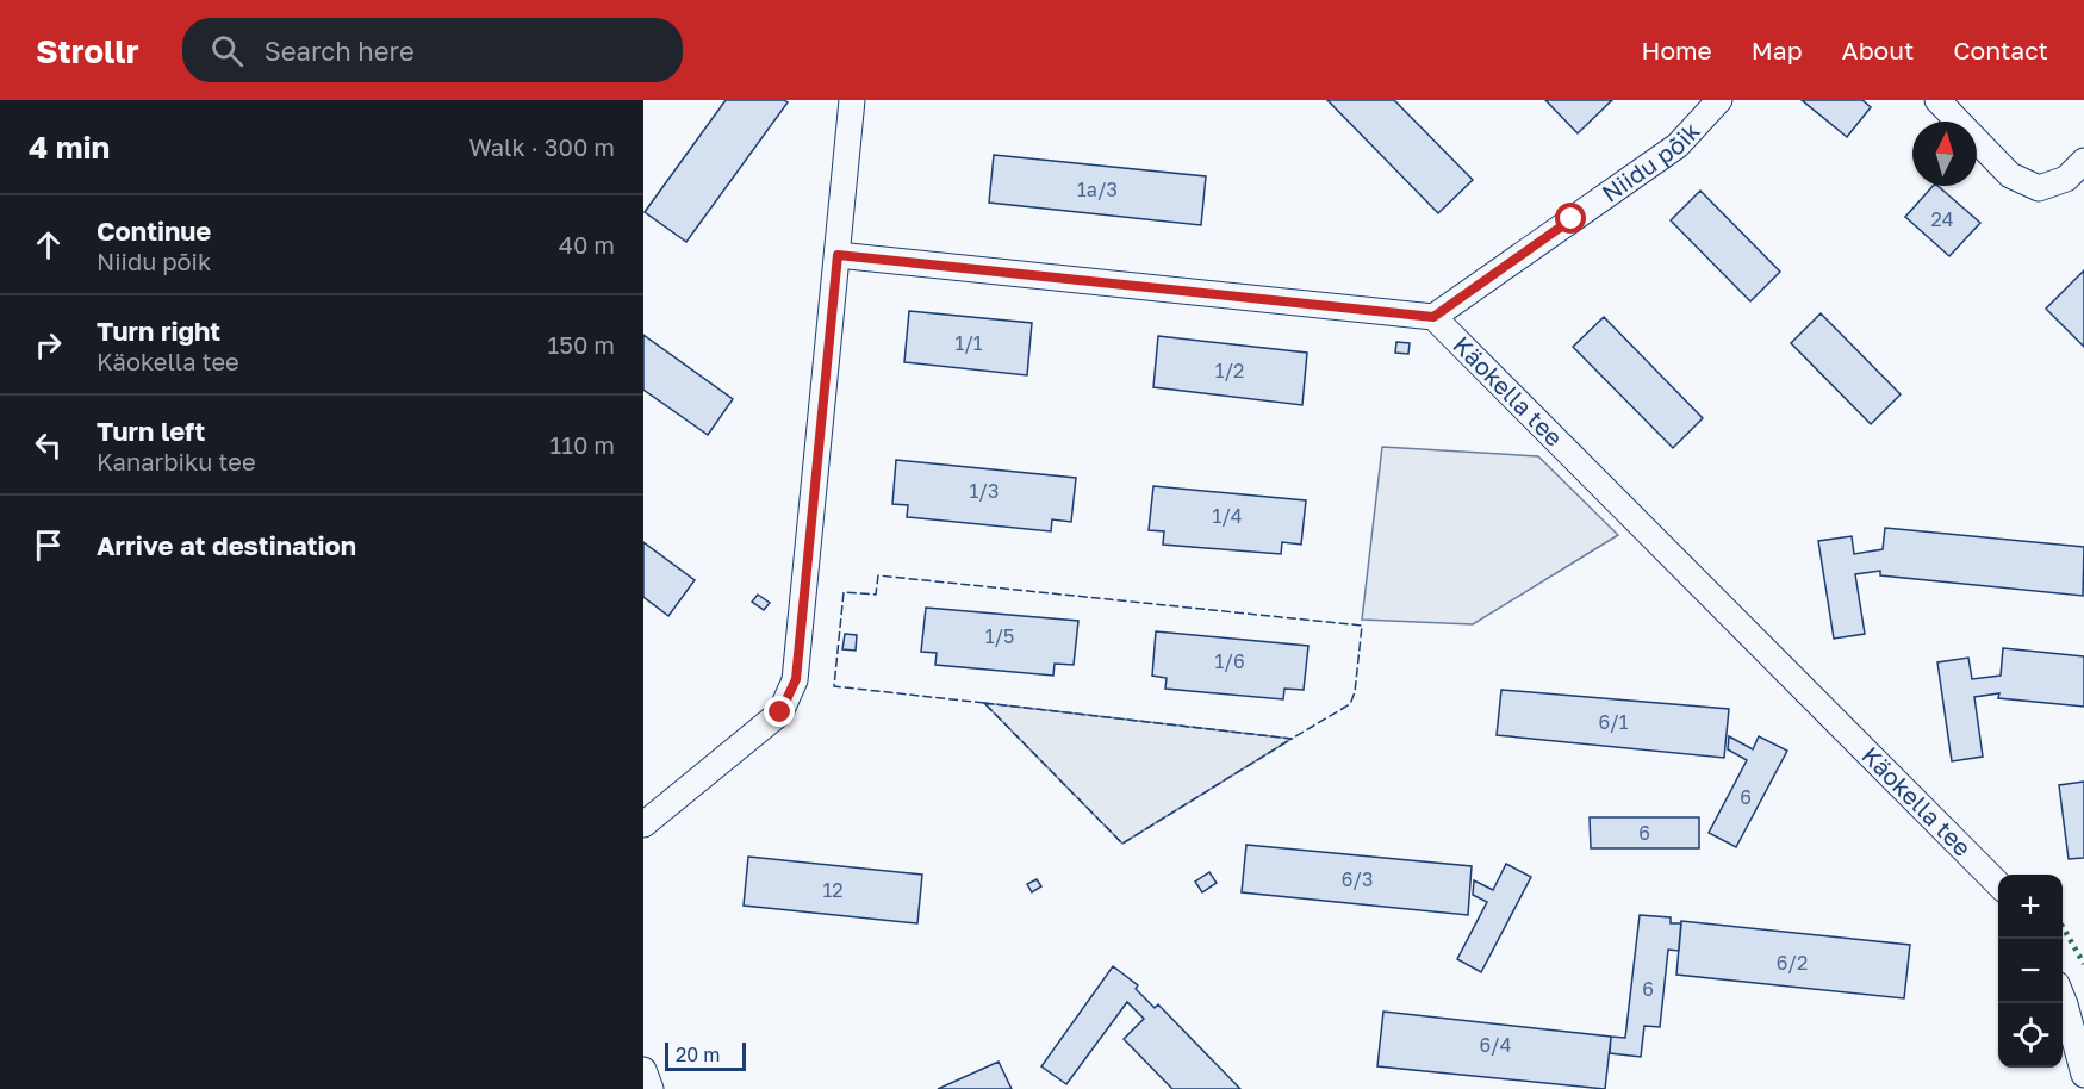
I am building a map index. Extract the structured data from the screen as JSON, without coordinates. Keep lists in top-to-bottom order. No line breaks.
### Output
{"streets":{"street":["Niidu põik","Käokella tee"]},"crossings":[["Niidu põik","Käokella tee"]],"house_numbers":["1a/3","24","1/1","1/2","1/3","1/4","1/5","1/6","6/1","6","6","6/3","12","6/2","6","6/4"],"scale_bar":"20 m","north":"top","page":{"header":"Strollr","search":"Search here","nav":["Home","Map","About","Contact"],"heading":["4 min","Walk · 300 m"],"list":[["Continue","Niidu põik","40 m"],["Turn right","Käokella tee","150 m"],["Turn left","Kanarbiku tee","110 m"],"Arrive at destination"],"map_buttons":["+","−"],"scale":"20 m"}}
